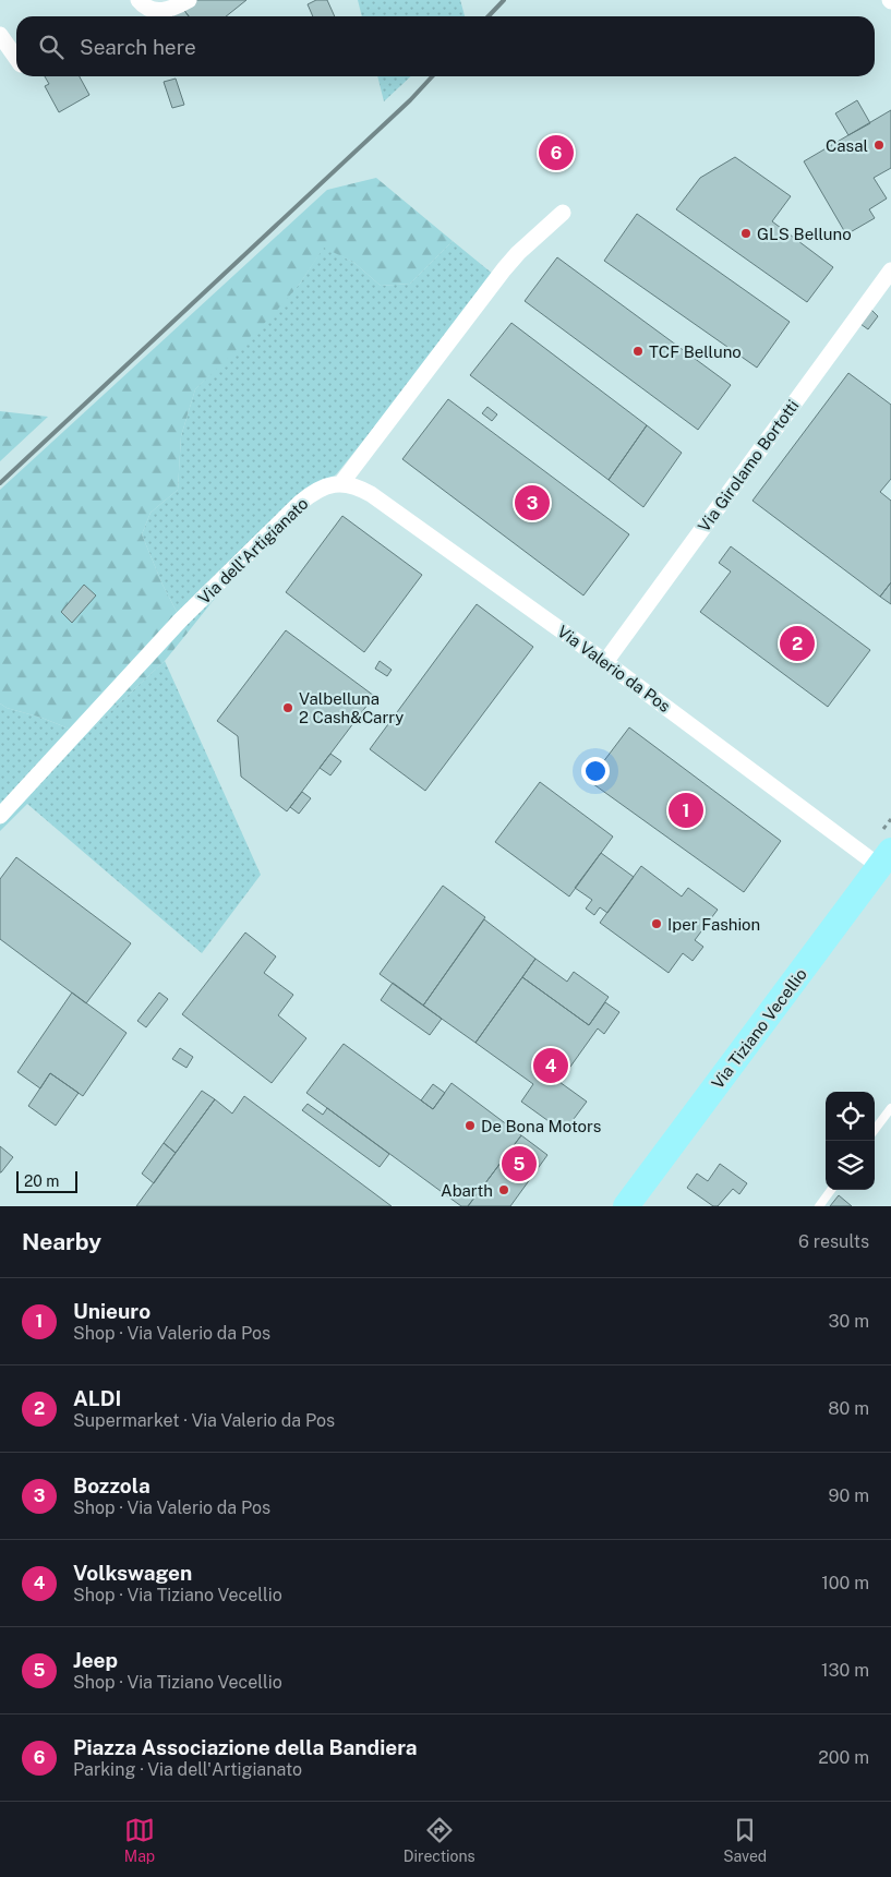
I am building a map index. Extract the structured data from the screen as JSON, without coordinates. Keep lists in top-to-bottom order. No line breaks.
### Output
{"streets":{"main road":["Via Tiziano Vecellio"],"street":["Via Girolamo Bortotti","Via dell'Artigianato","Via Valerio da Pos"]},"crossings":[["Via Girolamo Bortotti","Via Valerio da Pos"],["Via dell'Artigianato","Via Valerio da Pos"],["Via Valerio da Pos","Via Tiziano Vecellio"]],"places":["Casal","GLS Belluno","TCF Belluno","Valbelluna 2 Cash&Carry","Iper Fashion","De Bona Motors","Abarth"],"scale_bar":"20 m","page":{"search":"Search here","pins":["6","3","2","1","4","5"],"scale":"20 m","heading":["Nearby","6 results"],"list":[{"mark":"1","name":"Unieuro","note":"Shop · Via Valerio da Pos","value":"30 m"},{"mark":"2","name":"ALDI","note":"Supermarket · Via Valerio da Pos","value":"80 m"},{"mark":"3","name":"Bozzola","note":"Shop · Via Valerio da Pos","value":"90 m"},{"mark":"4","name":"Volkswagen","note":"Shop · Via Tiziano Vecellio","value":"100 m"},{"mark":"5","name":"Jeep","note":"Shop · Via Tiziano Vecellio","value":"130 m"},{"mark":"6","name":"Piazza Associazione della Bandiera","note":"Parking · Via dell'Artigianato","value":"200 m"}],"nav":["Map","Directions","Saved"]}}
